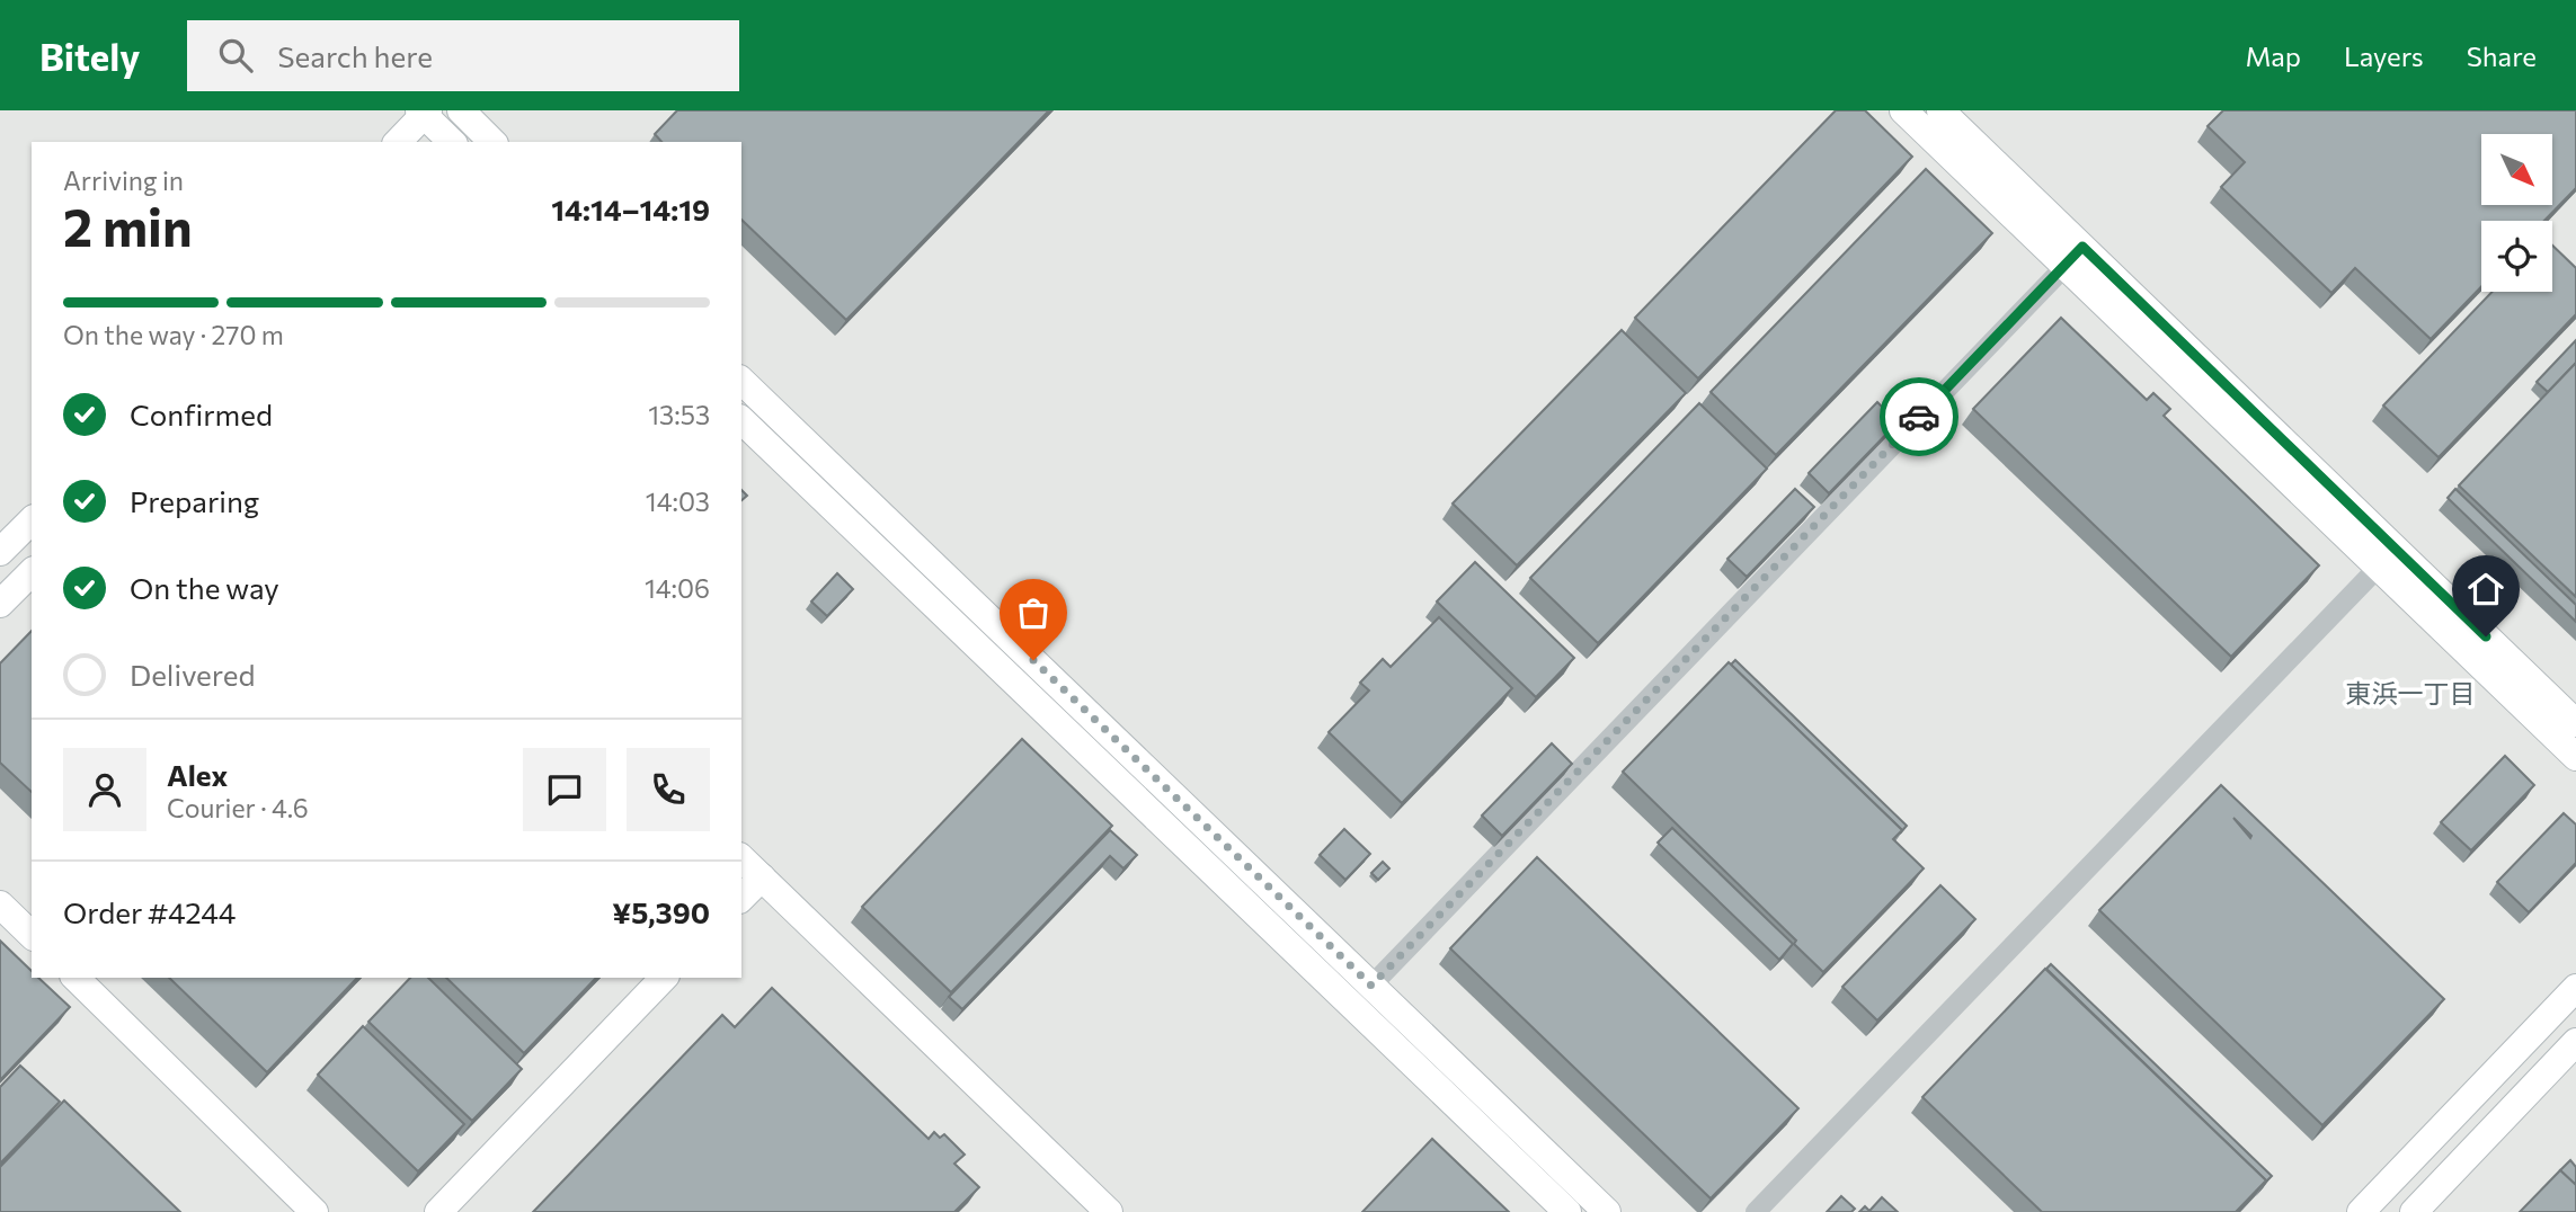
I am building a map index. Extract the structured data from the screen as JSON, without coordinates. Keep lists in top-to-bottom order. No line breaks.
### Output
{"districts":["東浜一丁目"],"north":"bottom right","page":{"header":"Bitely","search":"Search here","nav":["Map","Layers","Share"],"heading":["2 min","Arriving in","14:14–14:19"],"panel":["Alex","Courier · 4.6","Order #4244","¥5,390"],"bar":"On the way · 270 m","list":[["Confirmed","13:53"],["Preparing","14:03"],["On the way","14:06"],"Delivered"]}}
